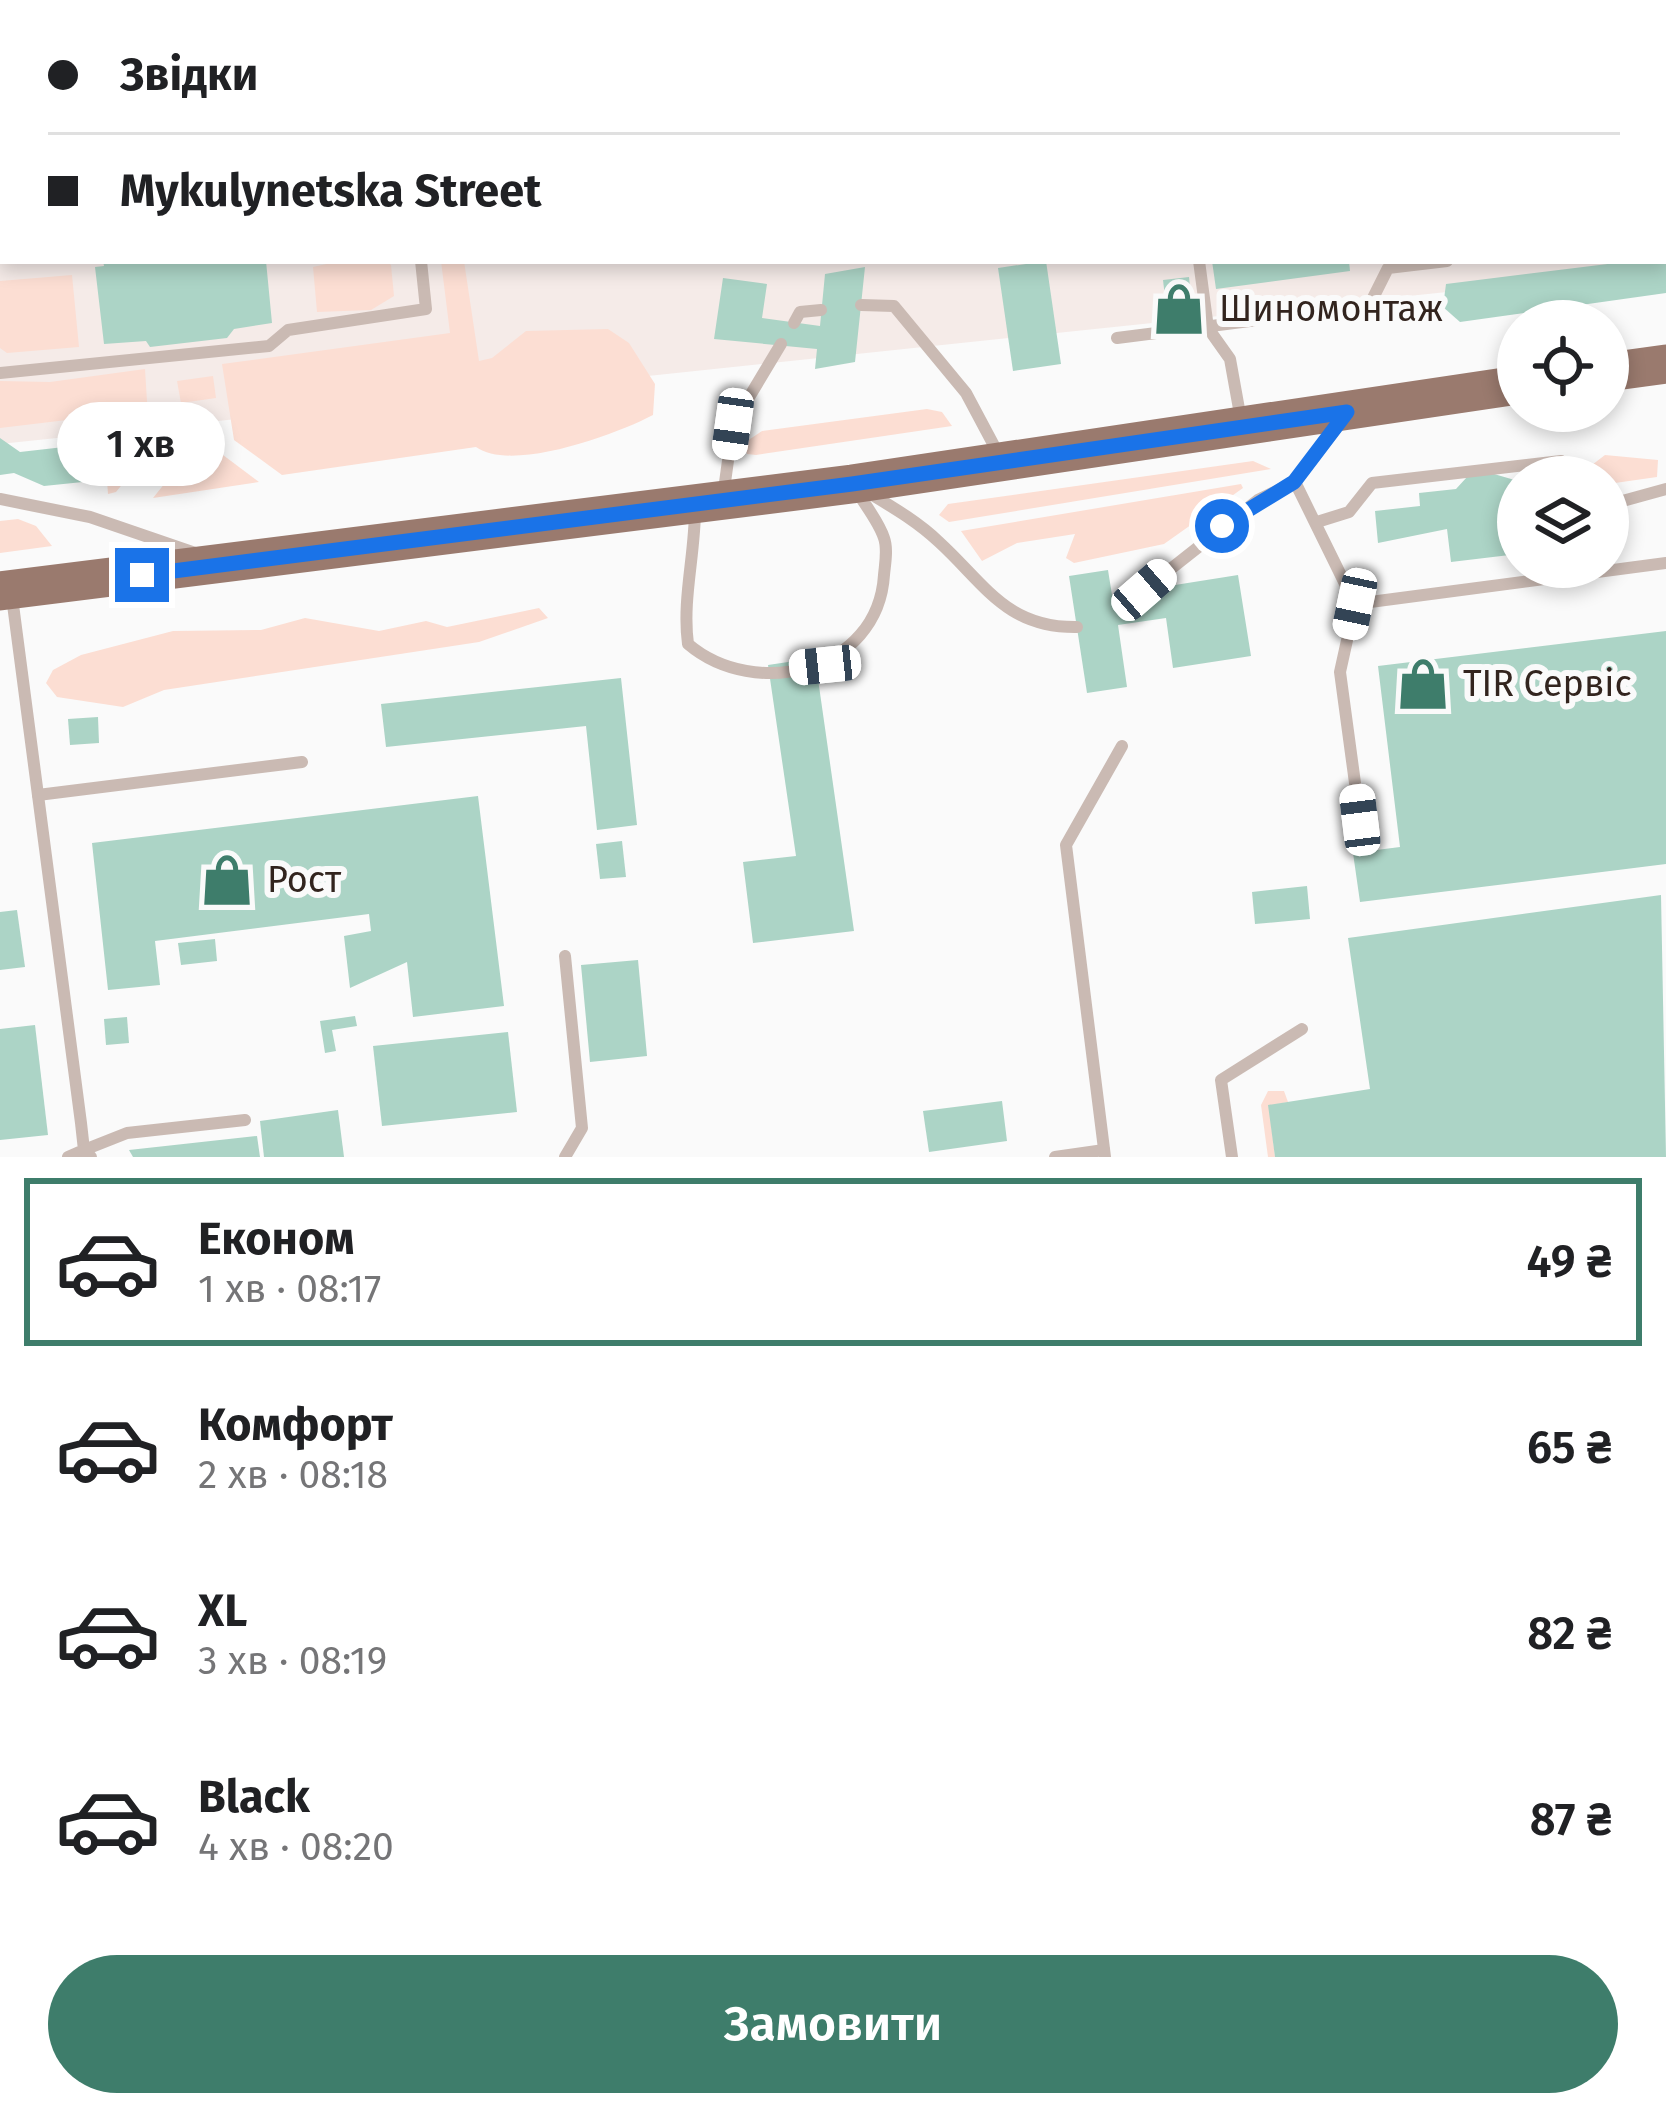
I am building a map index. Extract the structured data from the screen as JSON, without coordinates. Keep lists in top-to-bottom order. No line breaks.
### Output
{"places":{"shop":["Шиномонтаж","TIR Сервіс","Рост"]},"page":{"banner":["Звідки","Mykulynetska Street"],"bubble":"1 хв","list":[{"name":"Економ","note":"1 хв · 08:17","value":"49 ₴"},{"name":"Комфорт","note":"2 хв · 08:18","value":"65 ₴"},{"name":"XL","note":"3 хв · 08:19","value":"82 ₴"},{"name":"Black","note":"4 хв · 08:20","value":"87 ₴"}],"buttons":"Замовити"}}
